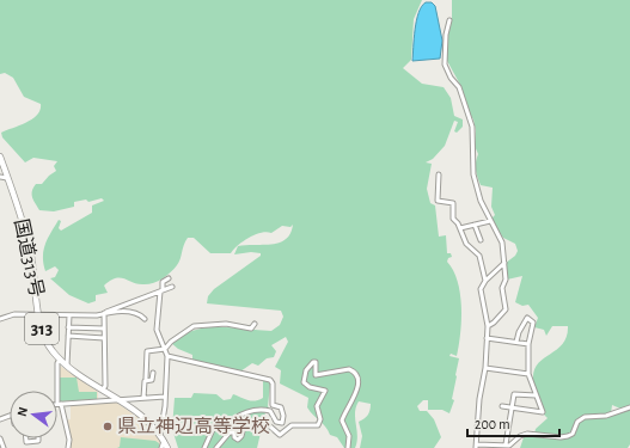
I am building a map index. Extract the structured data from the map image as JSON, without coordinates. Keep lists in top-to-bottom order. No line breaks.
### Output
{"streets":{"highway":["国道313号","313"]},"places":["県立神辺高等学校"],"scale_bar":"200 m","north":"left"}
